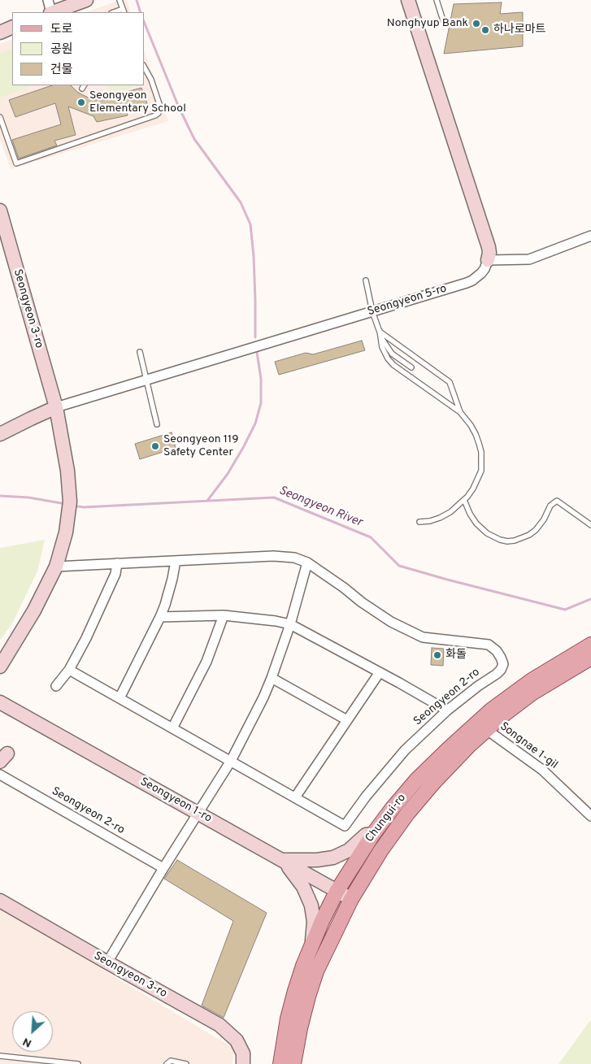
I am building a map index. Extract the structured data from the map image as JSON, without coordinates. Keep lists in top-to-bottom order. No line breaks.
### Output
{"streets":{"main road":["Chungui-ro"],"street":["Seongyeon 5-ro","Seongyeon 3-ro","Seongyeon 2-ro","Songnae 1-gil","Seongyeon 1-ro"]},"crossings":[["Seongyeon 5-ro","Seongyeon 3-ro"],["Seongyeon 3-ro","Seongyeon 2-ro"],["Songnae 1-gil","Chungui-ro"],["Seongyeon 1-ro","Chungui-ro"]],"water":["Seongyeon River"],"places":["Nonghyup Bank","하나로마트","Seongyeon Elementary School","Seongyeon 119 Safety Center","화돌"],"legend":["도로","공원","건물"],"north":"bottom left"}
